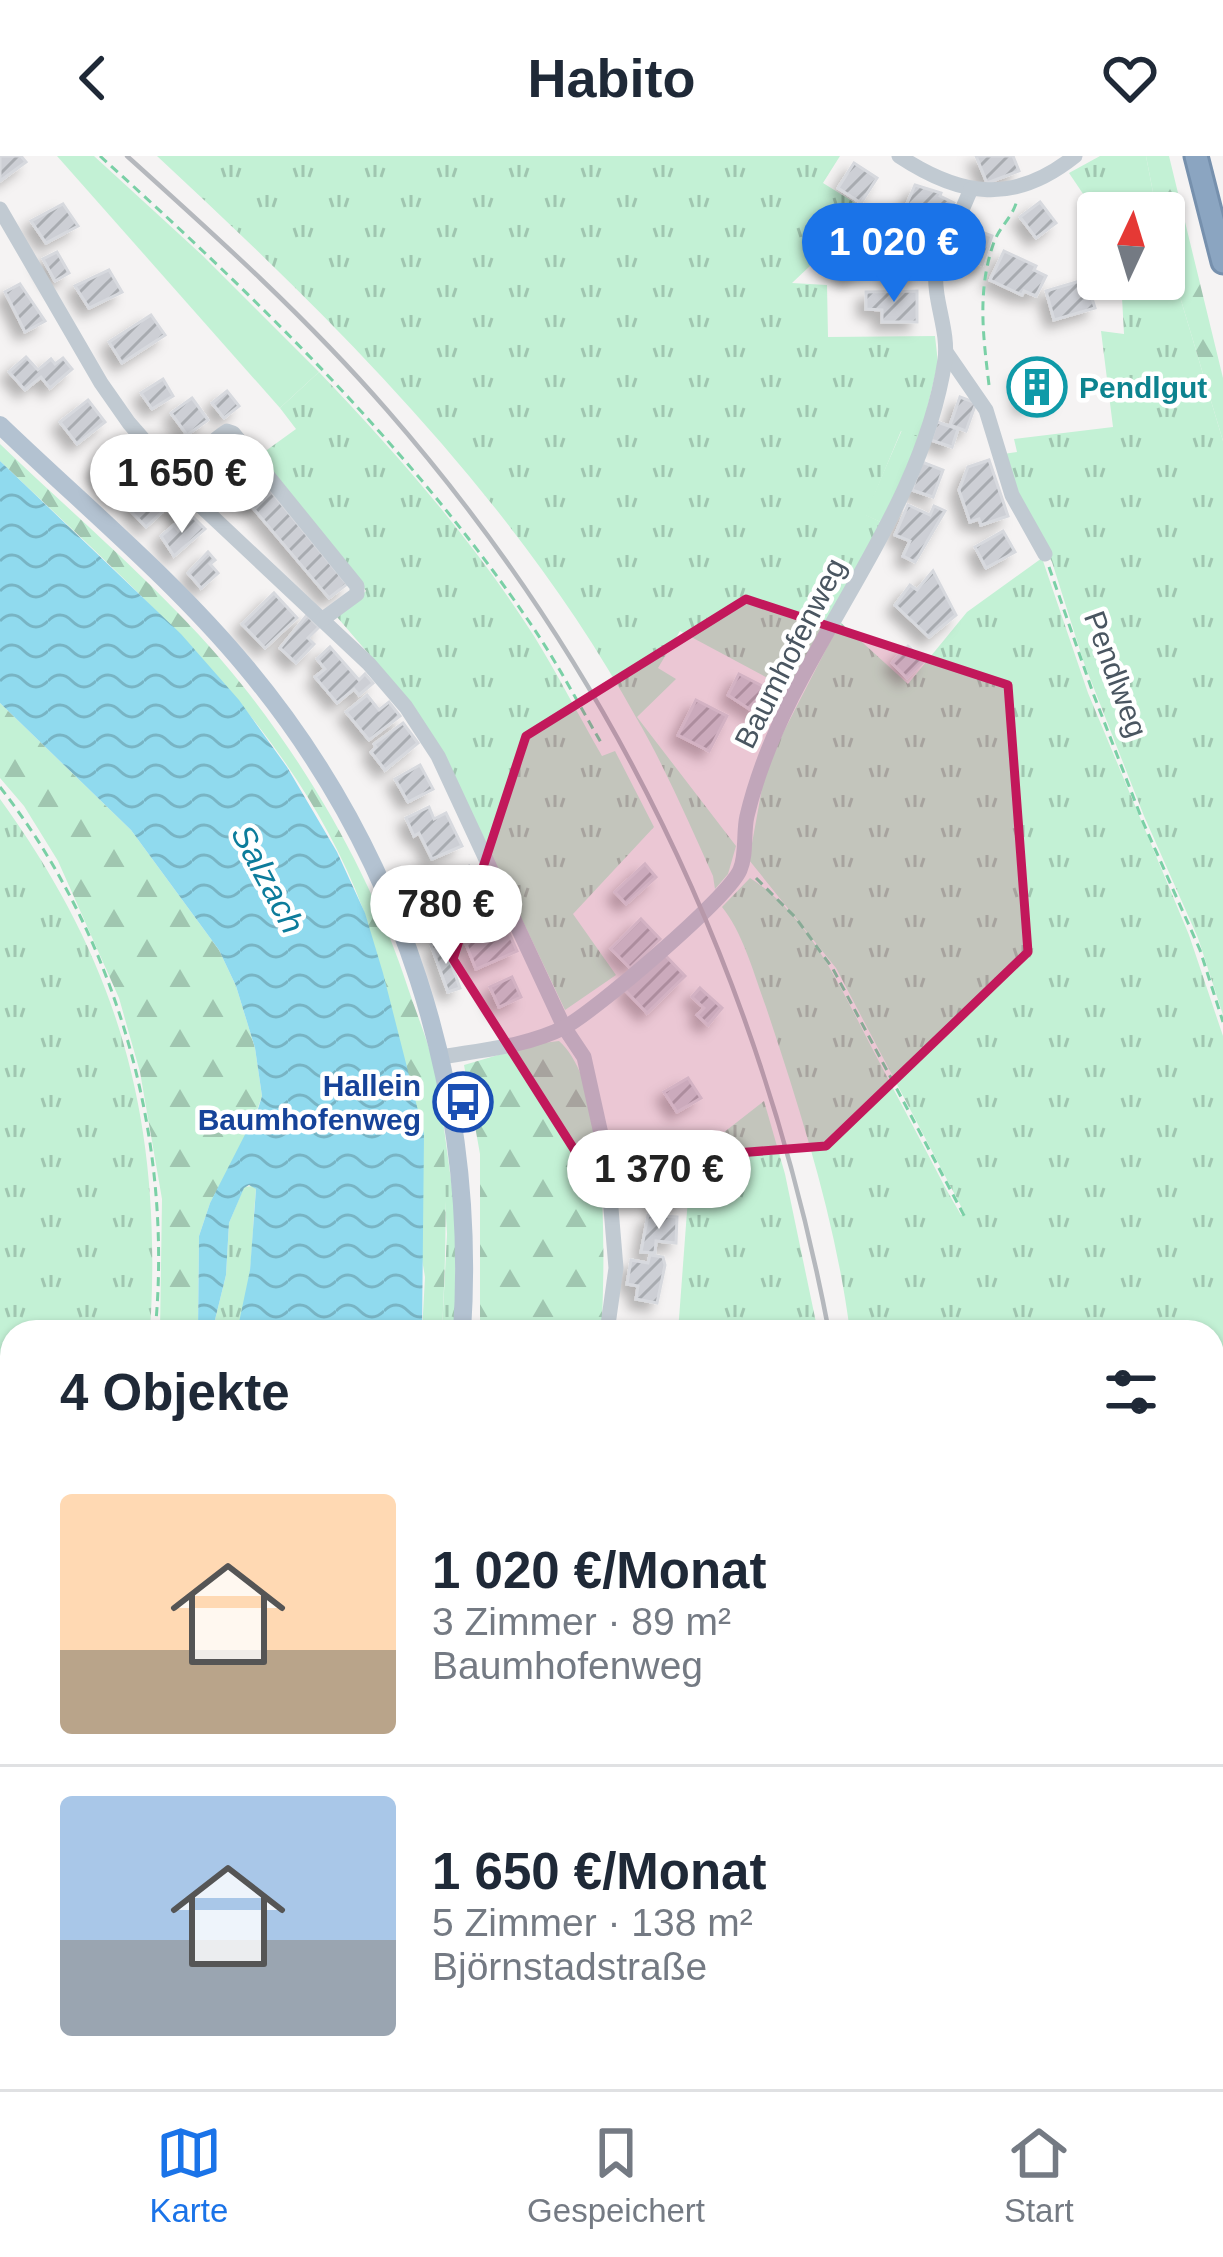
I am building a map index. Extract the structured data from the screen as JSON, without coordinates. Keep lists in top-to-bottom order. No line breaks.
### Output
{"streets":{"street":["Baumhofenweg"],"path":["Pendlweg"]},"water":["Salzach"],"places":{"building":["Pendlgut"],"bus stop":["Hallein Baumhofenweg"]},"north":"top","page":{"header":"Habito","price":["1 020 €","1 650 €","780 €","1 370 €"],"heading":"4 Objekte","list":[{"name":"1 020 €/Monat","note":"3 Zimmer · 89 m² · Baumhofenweg"},{"name":"1 650 €/Monat","note":"5 Zimmer · 138 m² · Björnstadstraße"}],"tabs":["Karte","Gespeichert","Start"]}}
